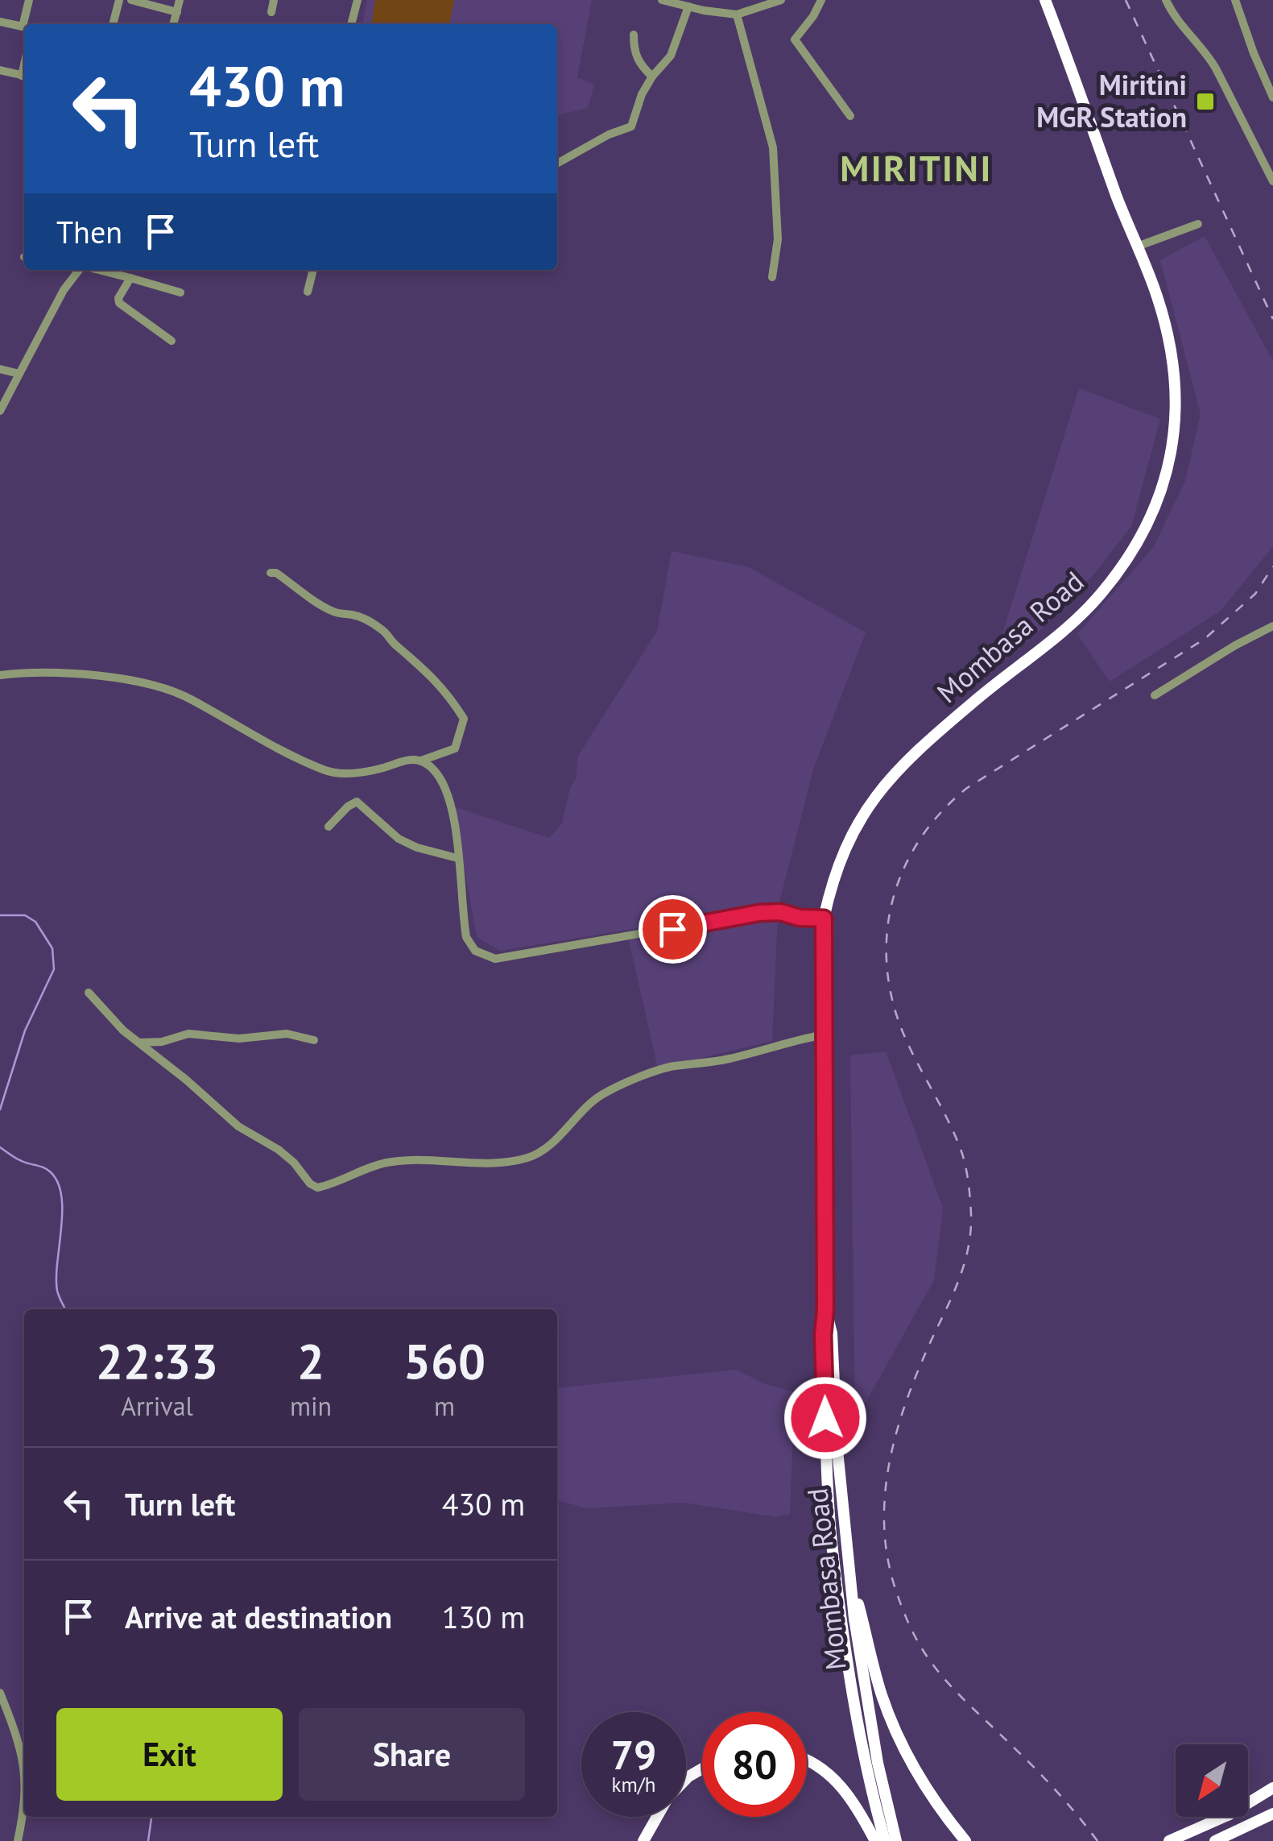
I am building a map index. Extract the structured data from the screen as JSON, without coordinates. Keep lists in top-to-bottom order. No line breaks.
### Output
{"streets":{"highway":["Mombasa Road"]},"districts":["MIRITINI"],"places":{"transit":["Miritini MGR Station"]},"north":"bottom left","page":{"turn":["430 m","Turn left"],"then":"Then","eta":["22:33","Arrival","2","min","560","m"],"list":[{"name":"Turn left","value":"430 m"},{"name":"Arrive at destination","value":"130 m"}],"buttons":["Exit","Share"],"speed":"79 km/h","limit":"80"}}
